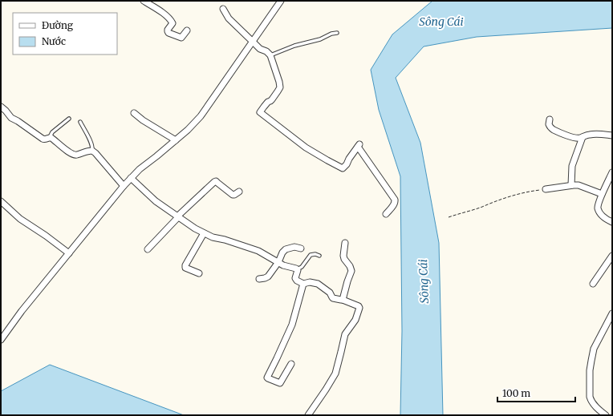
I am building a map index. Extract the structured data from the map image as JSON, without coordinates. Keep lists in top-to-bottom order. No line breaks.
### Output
{"water":["Sông Cái"],"legend":["Đường","Nước"],"scale_bar":"100 m"}
